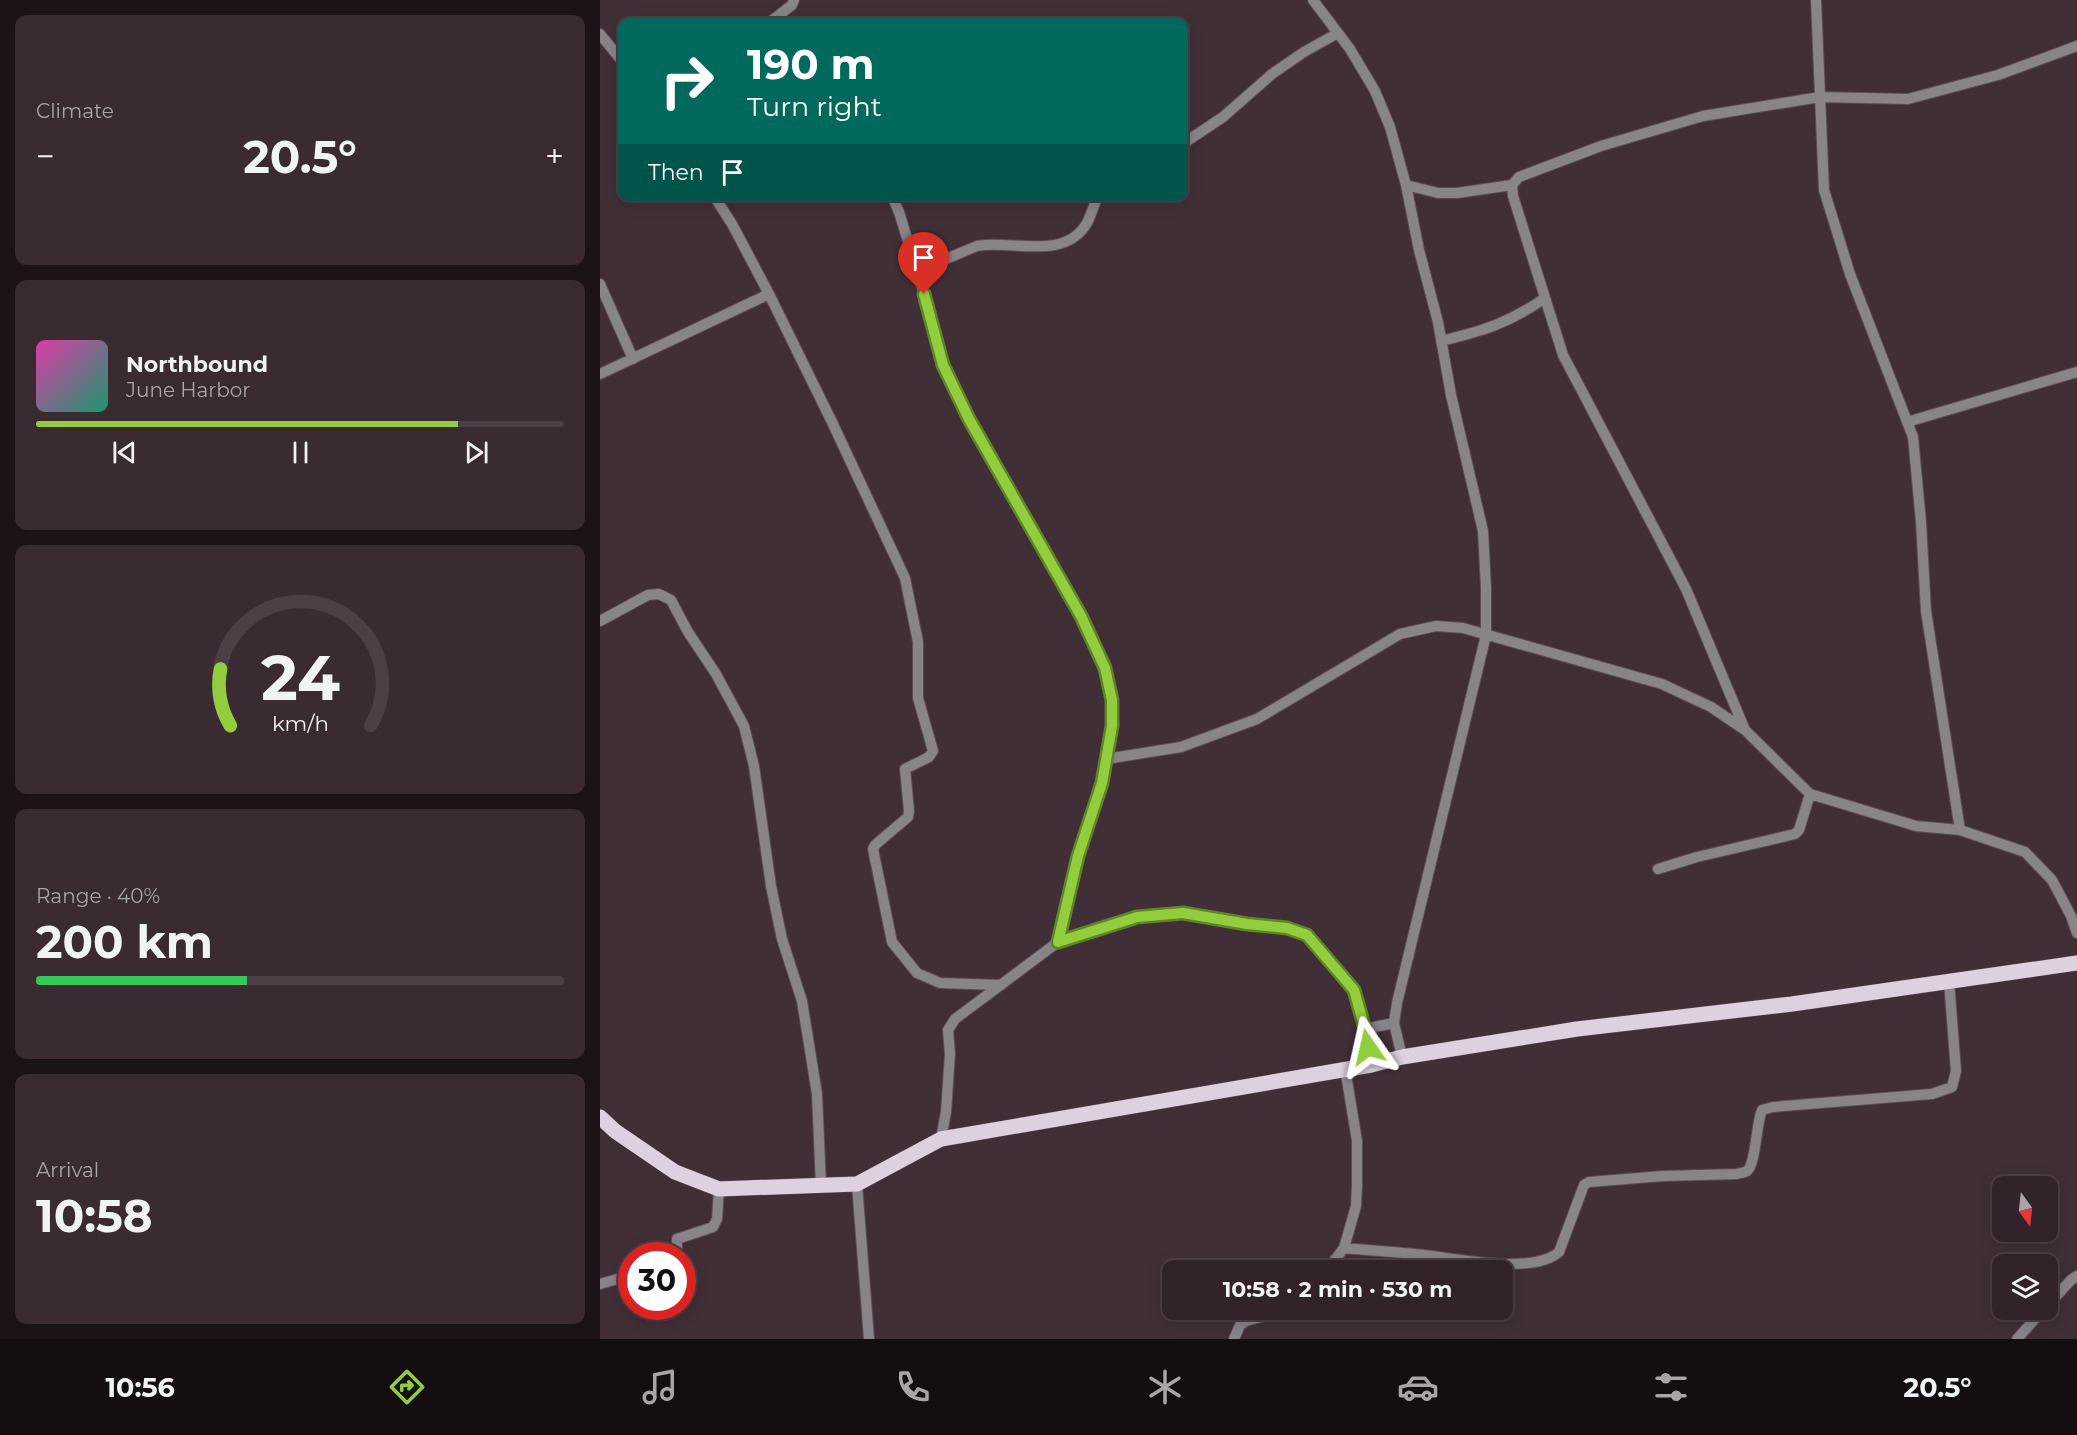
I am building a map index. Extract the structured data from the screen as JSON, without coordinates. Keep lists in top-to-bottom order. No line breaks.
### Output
{"north":"bottom","page":{"tile":["Climate",["Range · 40%","200 km"],["Arrival","10:58"]],"turn":["190 m","Turn right"],"heat":["−","20.5°","+"],"then":"Then","song":["Northbound","June Harbor"],"limit":"30","trip":"10:58 · 2 min · 530 m","tabs":["10:56","20.5°"],"gauge":["24","km/h"]}}
